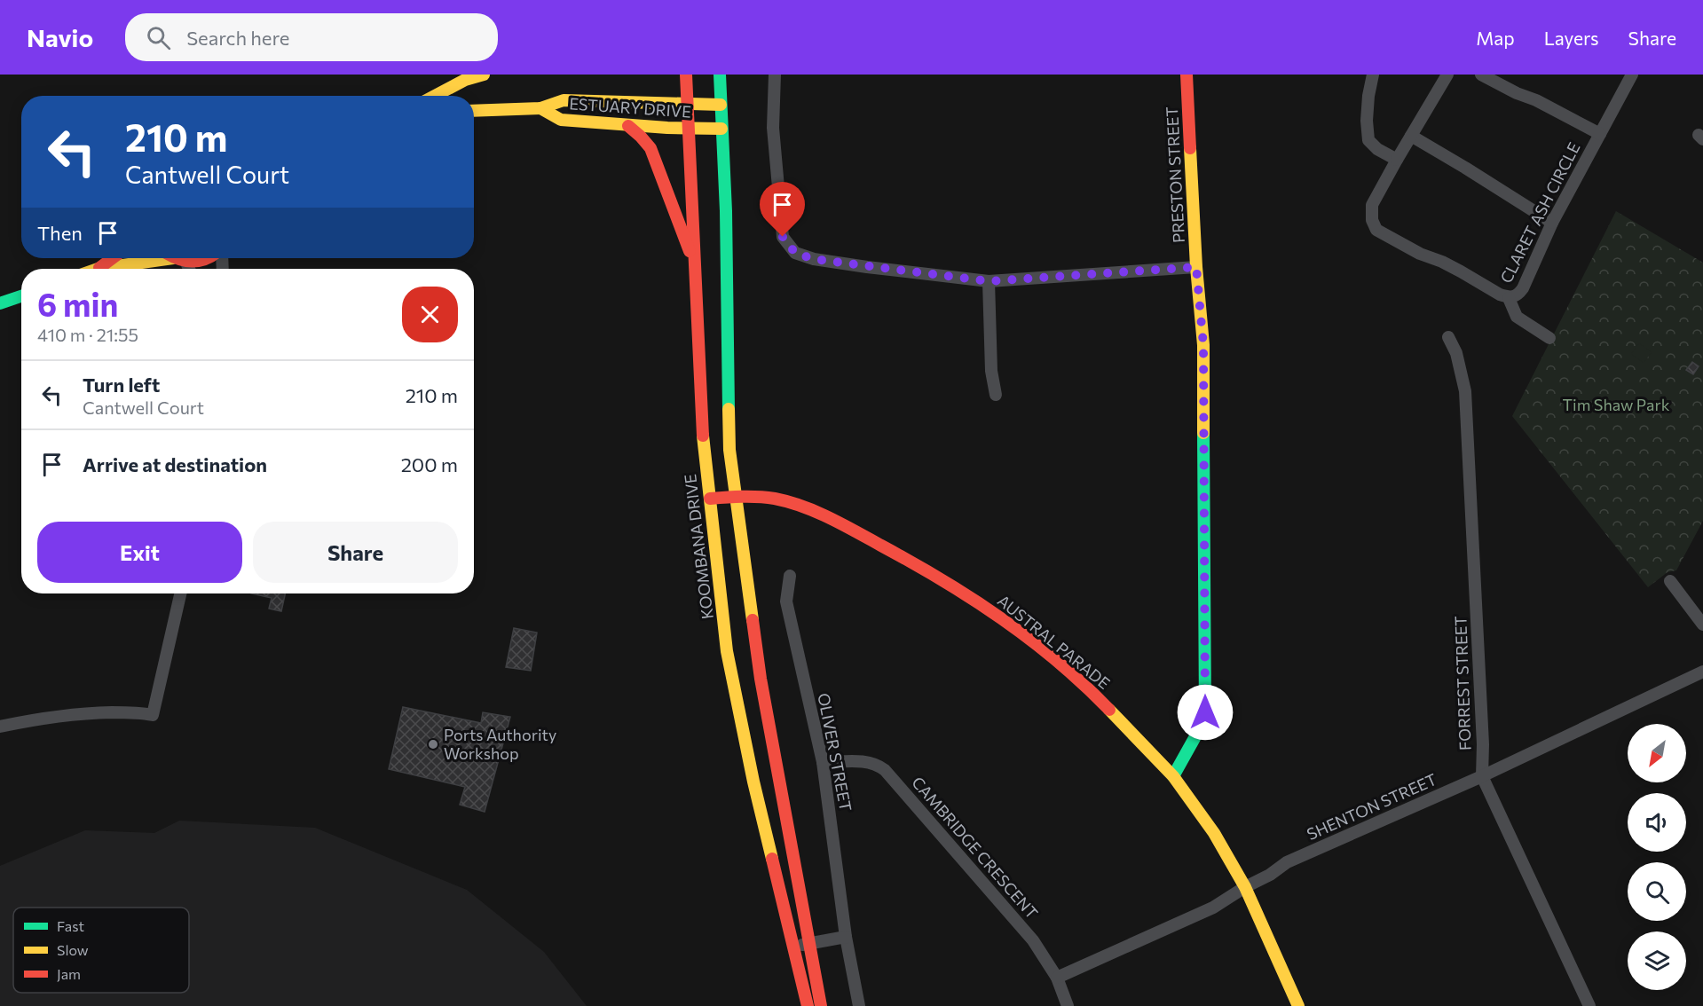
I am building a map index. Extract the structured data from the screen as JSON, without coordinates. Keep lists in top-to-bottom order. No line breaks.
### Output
{"streets":{"main road":["ESTUARY DRIVE","PRESTON STREET","KOOMBANA DRIVE","AUSTRAL PARADE"],"street":["CLARET ASH CIRCLE","FORREST STREET","OLIVER STREET","SHENTON STREET","CAMBRIDGE CRESCENT"]},"crossings":[["ESTUARY DRIVE","KOOMBANA DRIVE"],["PRESTON STREET","AUSTRAL PARADE"],["KOOMBANA DRIVE","AUSTRAL PARADE"],["AUSTRAL PARADE","SHENTON STREET"],["FORREST STREET","SHENTON STREET"],["OLIVER STREET","CAMBRIDGE CRESCENT"],["SHENTON STREET","CAMBRIDGE CRESCENT"]],"parks":["Tim Shaw Park"],"places":["Ports Authority Workshop"],"legend":["Fast","Slow","Jam"],"north":"bottom left","page":{"header":"Navio","search":"Search here","nav":["Map","Layers","Share"],"turn":["210 m","Cantwell Court"],"then":"Then","heading":["6 min","410 m · 21:55"],"list":[{"name":"Turn left","note":"Cantwell Court","value":"210 m"},{"name":"Arrive at destination","value":"200 m"}],"buttons":["Exit","Share"]}}
